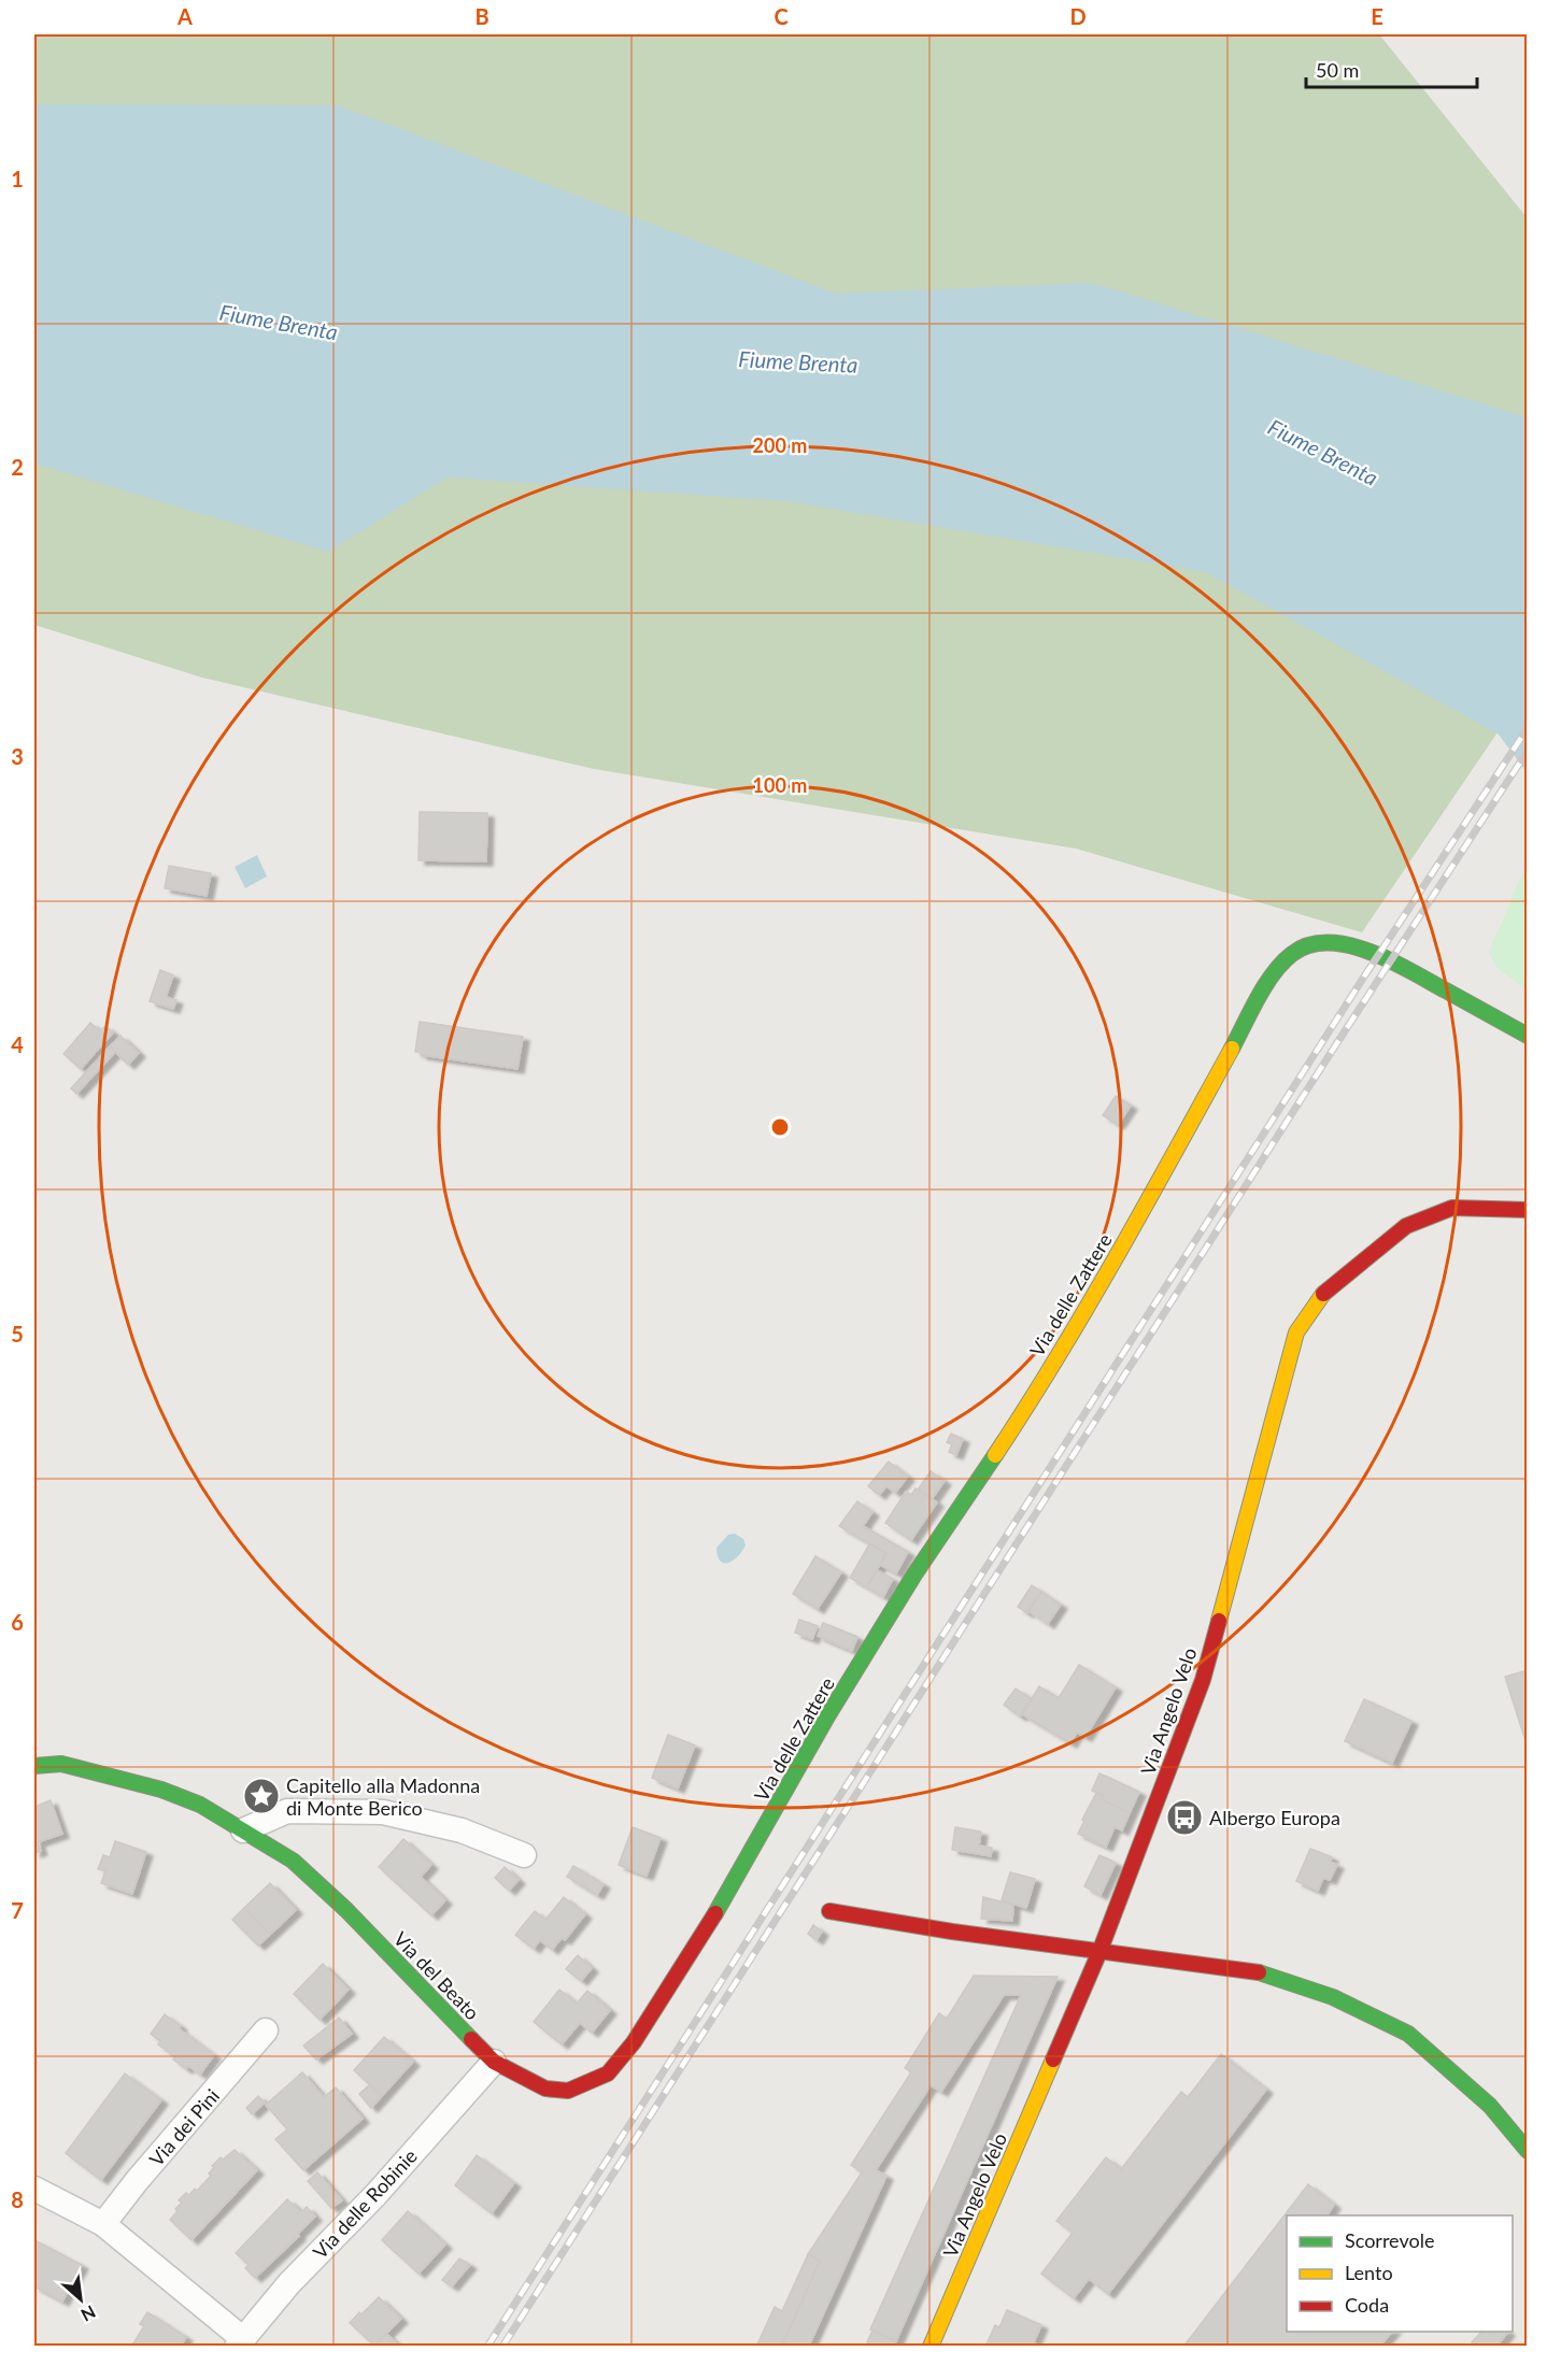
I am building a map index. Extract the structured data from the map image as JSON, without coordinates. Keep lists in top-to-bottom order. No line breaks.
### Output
{"streets":{"street":["Via delle Zattere","Via Angelo Velo","Via del Beato","Via dei Pini","Via delle Robinie"]},"crossings":[["Via delle Zattere","Via del Beato"],["Via del Beato","Via delle Robinie"]],"water":["Fiume Brenta"],"places":{"place":["Capitello alla Madonna di Monte Berico"],"bus stop":["Albergo Europa"]},"legend":["Scorrevole","Lento","Coda"],"scale_bar":"50 m","north":"bottom right","grid":{"columns":["A","B","C","D","E"],"rows":["1","2","3","4","5","6","7","8"]},"rings":["200 m","100 m"]}
